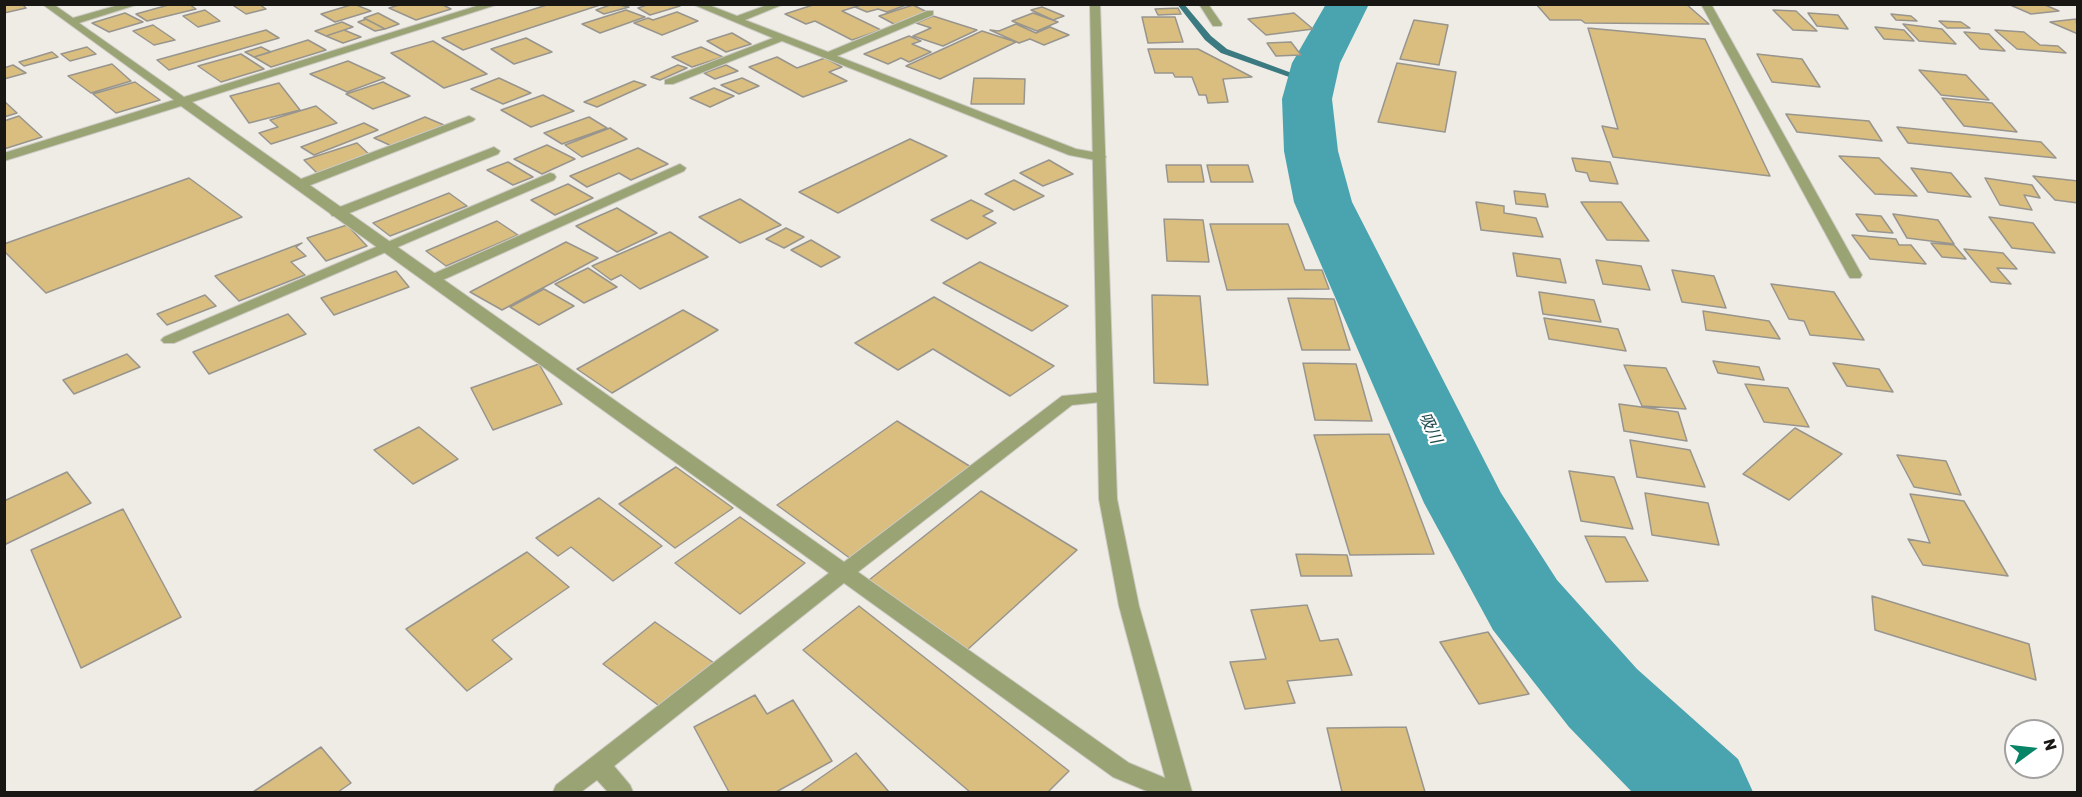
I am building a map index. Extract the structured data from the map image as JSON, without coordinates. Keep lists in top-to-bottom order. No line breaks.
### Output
{"water":["吸川"],"north":"right"}
